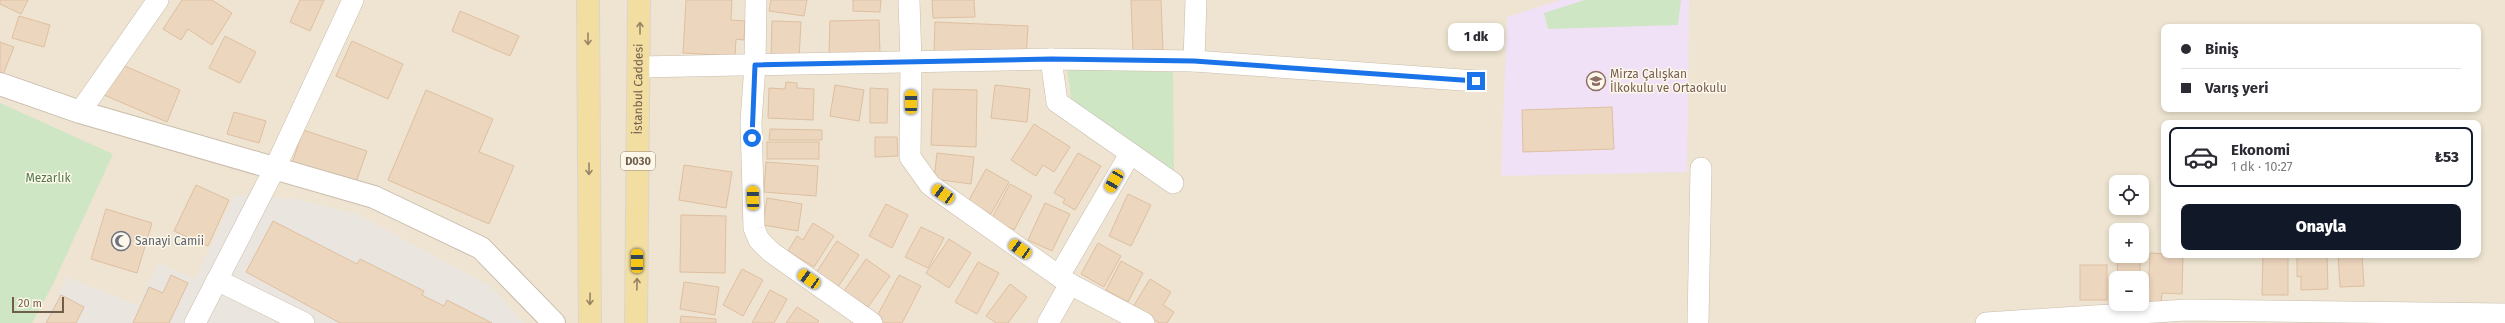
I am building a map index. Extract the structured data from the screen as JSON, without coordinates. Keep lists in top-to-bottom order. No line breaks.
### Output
{"streets":{"main road":["İstanbul Caddesi","D030"]},"parks":["Mezarlık"],"places":{"school or university":["Mirza Çalışkan İlkokulu ve Ortaokulu"],"mosque":["Sanayi Camii"]},"scale_bar":"20 m","page":{"bubble":"1 dk","banner":["Biniş","Varış yeri"],"list":[{"name":"Ekonomi","note":"1 dk · 10:27","value":"₺53"}],"map_buttons":["+","−"],"buttons":"Onayla","scale":"20 m"}}
